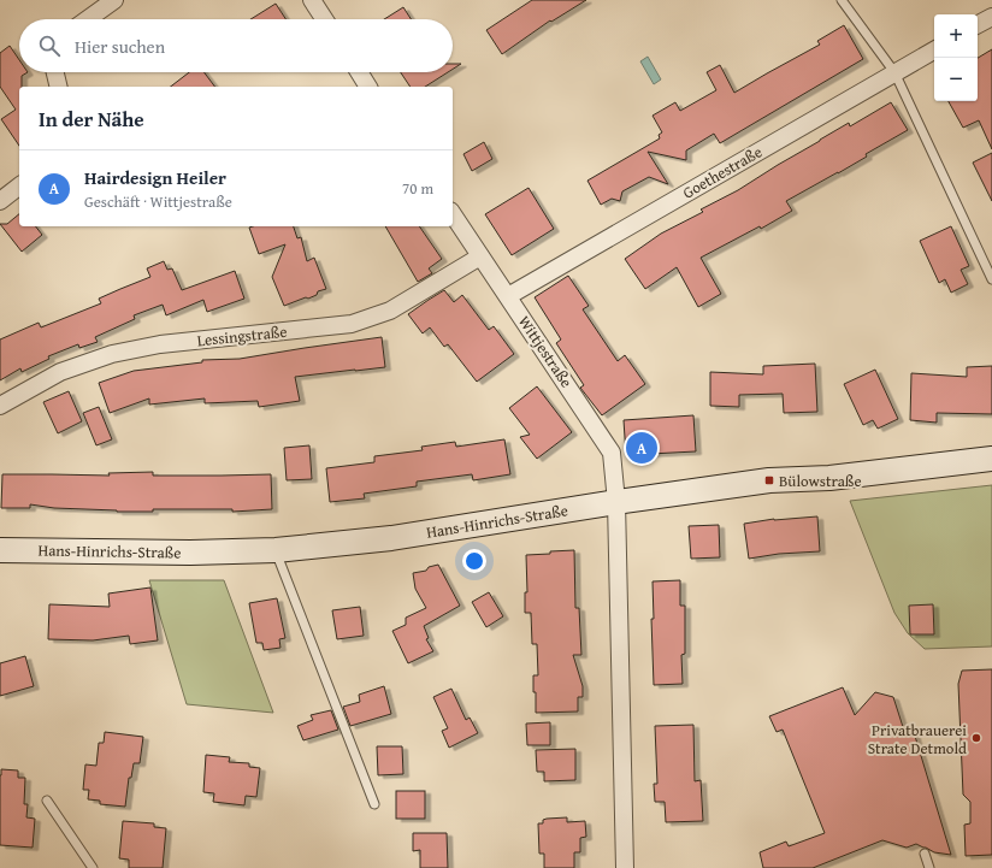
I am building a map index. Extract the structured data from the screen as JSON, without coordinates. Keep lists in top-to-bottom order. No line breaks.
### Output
{"streets":{"main road":["Hans-Hinrichs-Straße"],"street":["Goethestraße","Lessingstraße","Wittjestraße"]},"crossings":[["Goethestraße","Wittjestraße"],["Lessingstraße","Wittjestraße"],["Wittjestraße","Hans-Hinrichs-Straße"]],"places":{"transit":["Bülowstraße"],"other":["Privatbrauerei Strate Detmold"]},"page":{"map_buttons":["+","−"],"search":"Hier suchen","heading":"In der Nähe","list":[{"mark":"A","name":"Hairdesign Heiler","note":"Geschäft · Wittjestraße","value":"70 m"}],"pins":"A"}}
